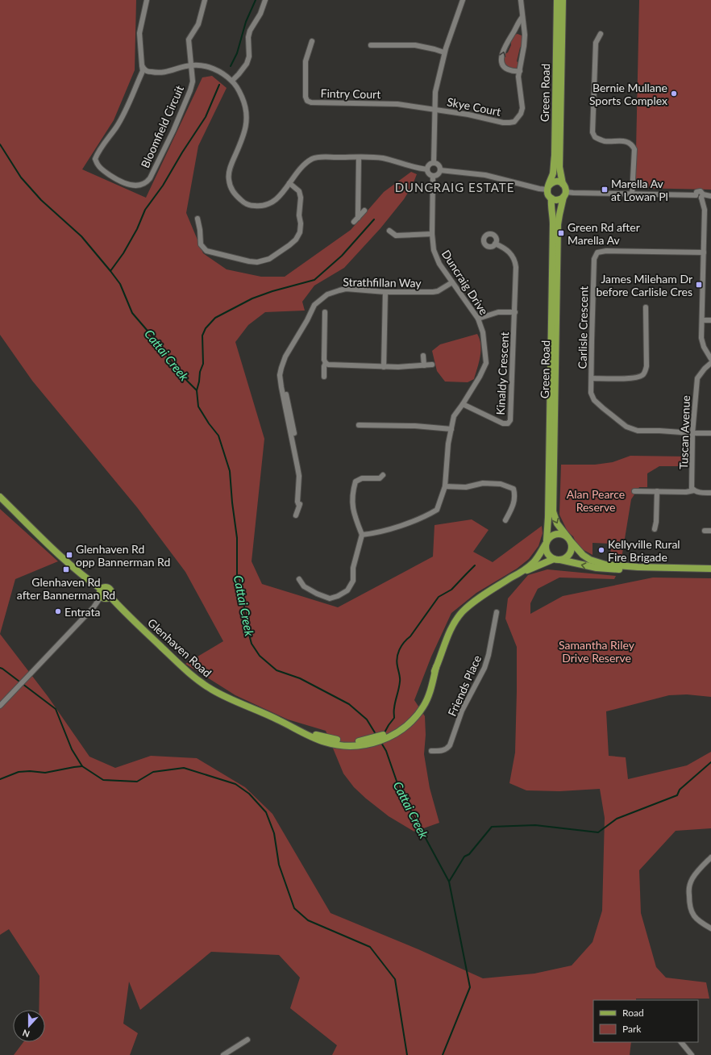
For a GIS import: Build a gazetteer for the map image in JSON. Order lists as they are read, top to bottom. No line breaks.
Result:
{"streets":{"main road":["Green Road","Glenhaven Road"],"street":["Fintry Court","Skye Court","Bloomfield Circuit","Strathfillan Way","Duncraig Drive","Carlisle Crescent","Kinaldy Crescent","Tuscan Avenue","Friends Place"]},"crossings":[["Green Road","Glenhaven Road"],["Fintry Court","Skye Court"],["Strathfillan Way","Duncraig Drive"],["Duncraig Drive","Kinaldy Crescent"],["Carlisle Crescent","Tuscan Avenue"]],"districts":["DUNCRAIG ESTATE"],"water":["Cattai Creek"],"parks":["Alan Pearce Reserve","Samantha Riley Drive Reserve"],"places":{"other":["Bernie Mullane Sports Complex","Kellyville Rural Fire Brigade","Entrata"],"transit":["Marella Av at Lowan Pl","Green Rd after Marella Av","James Mileham Dr before Carlisle Cres","Glenhaven Rd opp Bannerman Rd","Glenhaven Rd after Bannerman Rd"]},"legend":["Road","Park"],"north":"bottom"}
